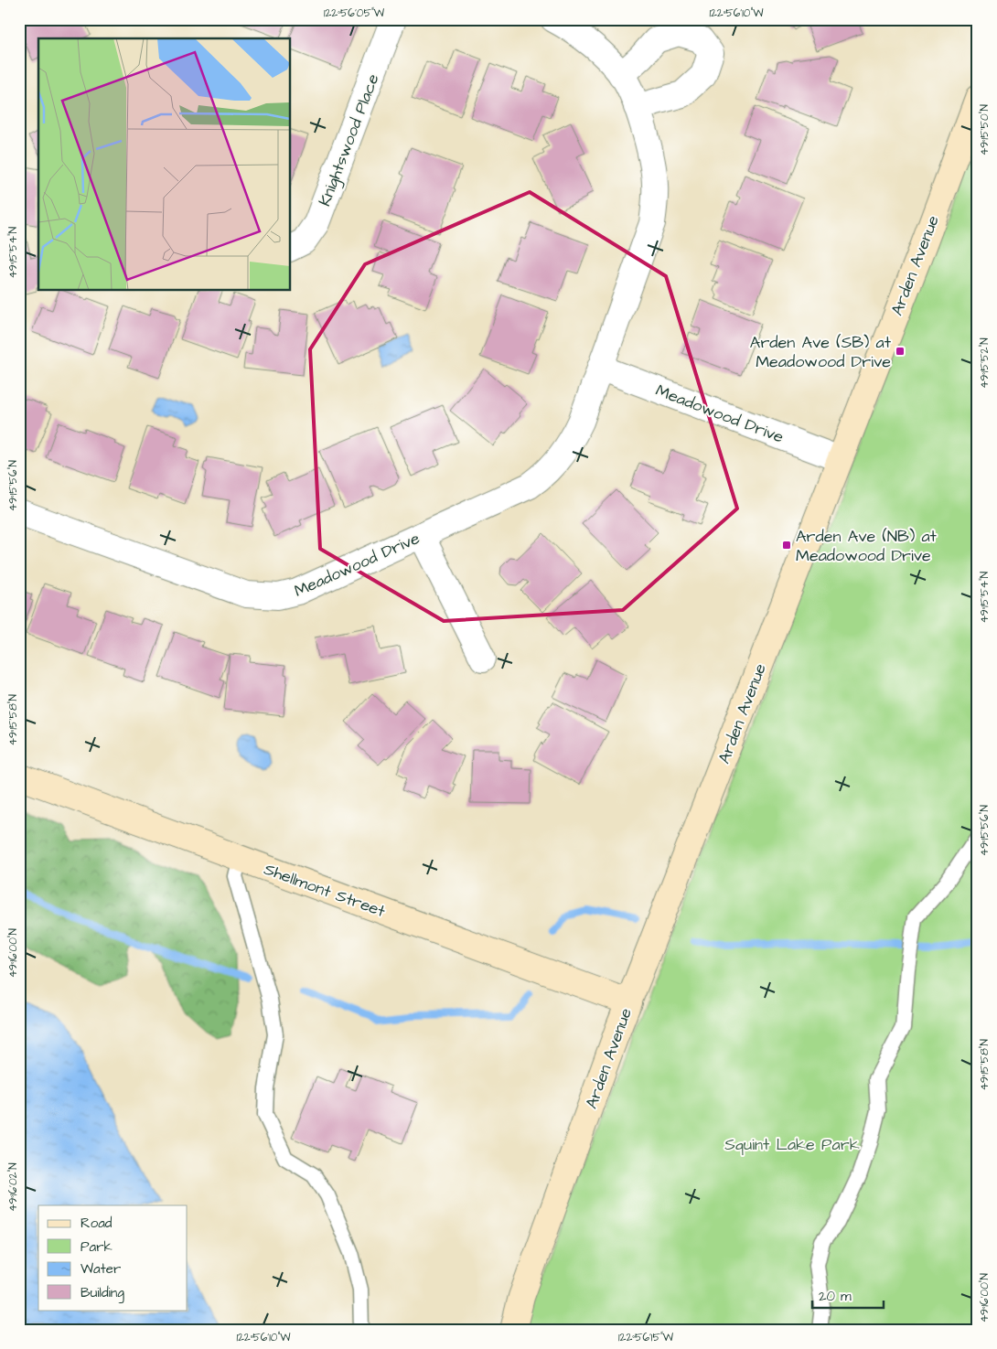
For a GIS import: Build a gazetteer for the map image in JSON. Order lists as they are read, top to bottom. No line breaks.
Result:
{"streets":{"street":["Knightswood Place","Arden Avenue","Meadowood Drive","Shellmont Street"]},"crossings":[["Arden Avenue","Meadowood Drive"],["Arden Avenue","Shellmont Street"]],"parks":["Squint Lake Park"],"places":{"transit":["Arden Ave (SB) at Meadowood Drive","Arden Ave (NB) at Meadowood Drive"]},"legend":["Road","Park","Water","Building"],"scale_bar":"20 m","coordinates":["122°56'05\"W","122°56'10\"W","49°15'50\"N","49°15'54\"N","49°15'52\"N","49°15'56\"N","49°15'58\"N","49°16'00\"N","49°16'02\"N","122°56'15\"W"]}
